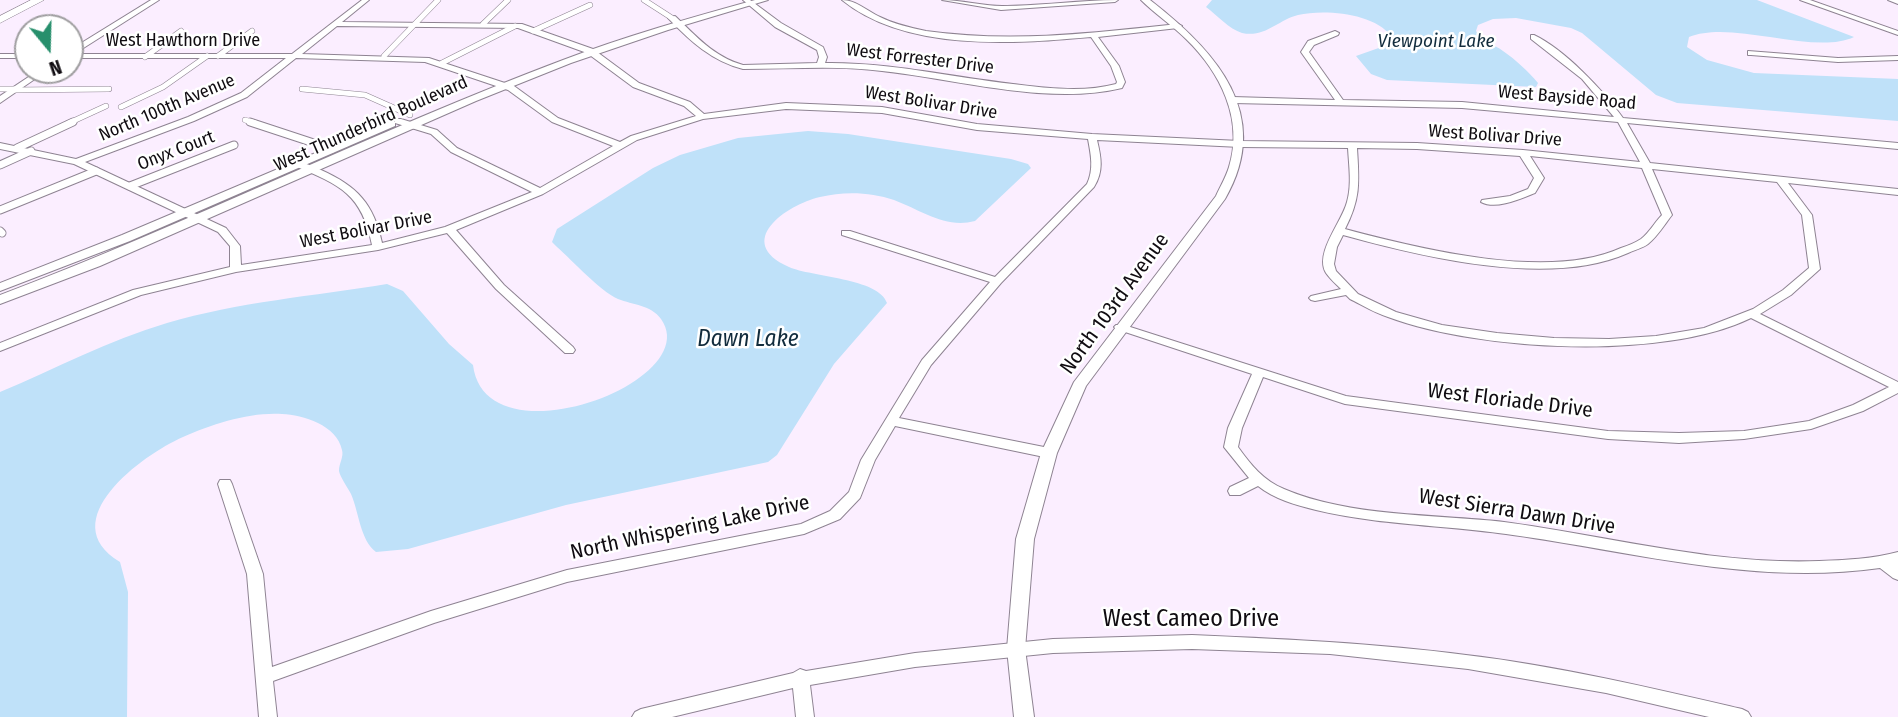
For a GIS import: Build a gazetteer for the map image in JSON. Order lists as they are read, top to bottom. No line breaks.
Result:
{"streets":{"street":["West Hawthorn Drive","West Forrester Drive","West Bayside Road","West Bolivar Drive","North 100th Avenue","West Thunderbird Boulevard","Onyx Court","North 103rd Avenue","West Floriade Drive","West Sierra Dawn Drive","North Whispering Lake Drive","West Cameo Drive"]},"crossings":[["West Hawthorn Drive","West Bolivar Drive"],["West Hawthorn Drive","North 100th Avenue"],["West Hawthorn Drive","West Thunderbird Boulevard"],["West Forrester Drive","West Thunderbird Boulevard"],["West Bayside Road","North 103rd Avenue"],["West Bolivar Drive","North 103rd Avenue"],["West Bolivar Drive","North Whispering Lake Drive"],["North 103rd Avenue","West Floriade Drive"],["North 103rd Avenue","West Cameo Drive"],["West Floriade Drive","West Sierra Dawn Drive"]],"water":["Viewpoint Lake","Dawn Lake"],"north":"bottom"}
